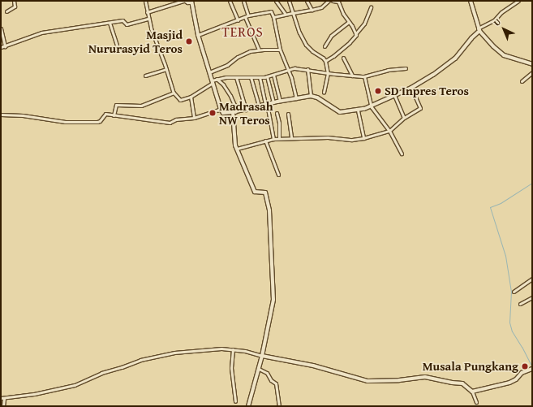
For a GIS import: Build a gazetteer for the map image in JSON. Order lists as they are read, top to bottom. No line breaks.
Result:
{"districts":["TEROS"],"places":["Masjid Nururasyid Teros","SD Inpres Teros","Madrasah NW Teros","Musala Pungkang"],"north":"top left"}
